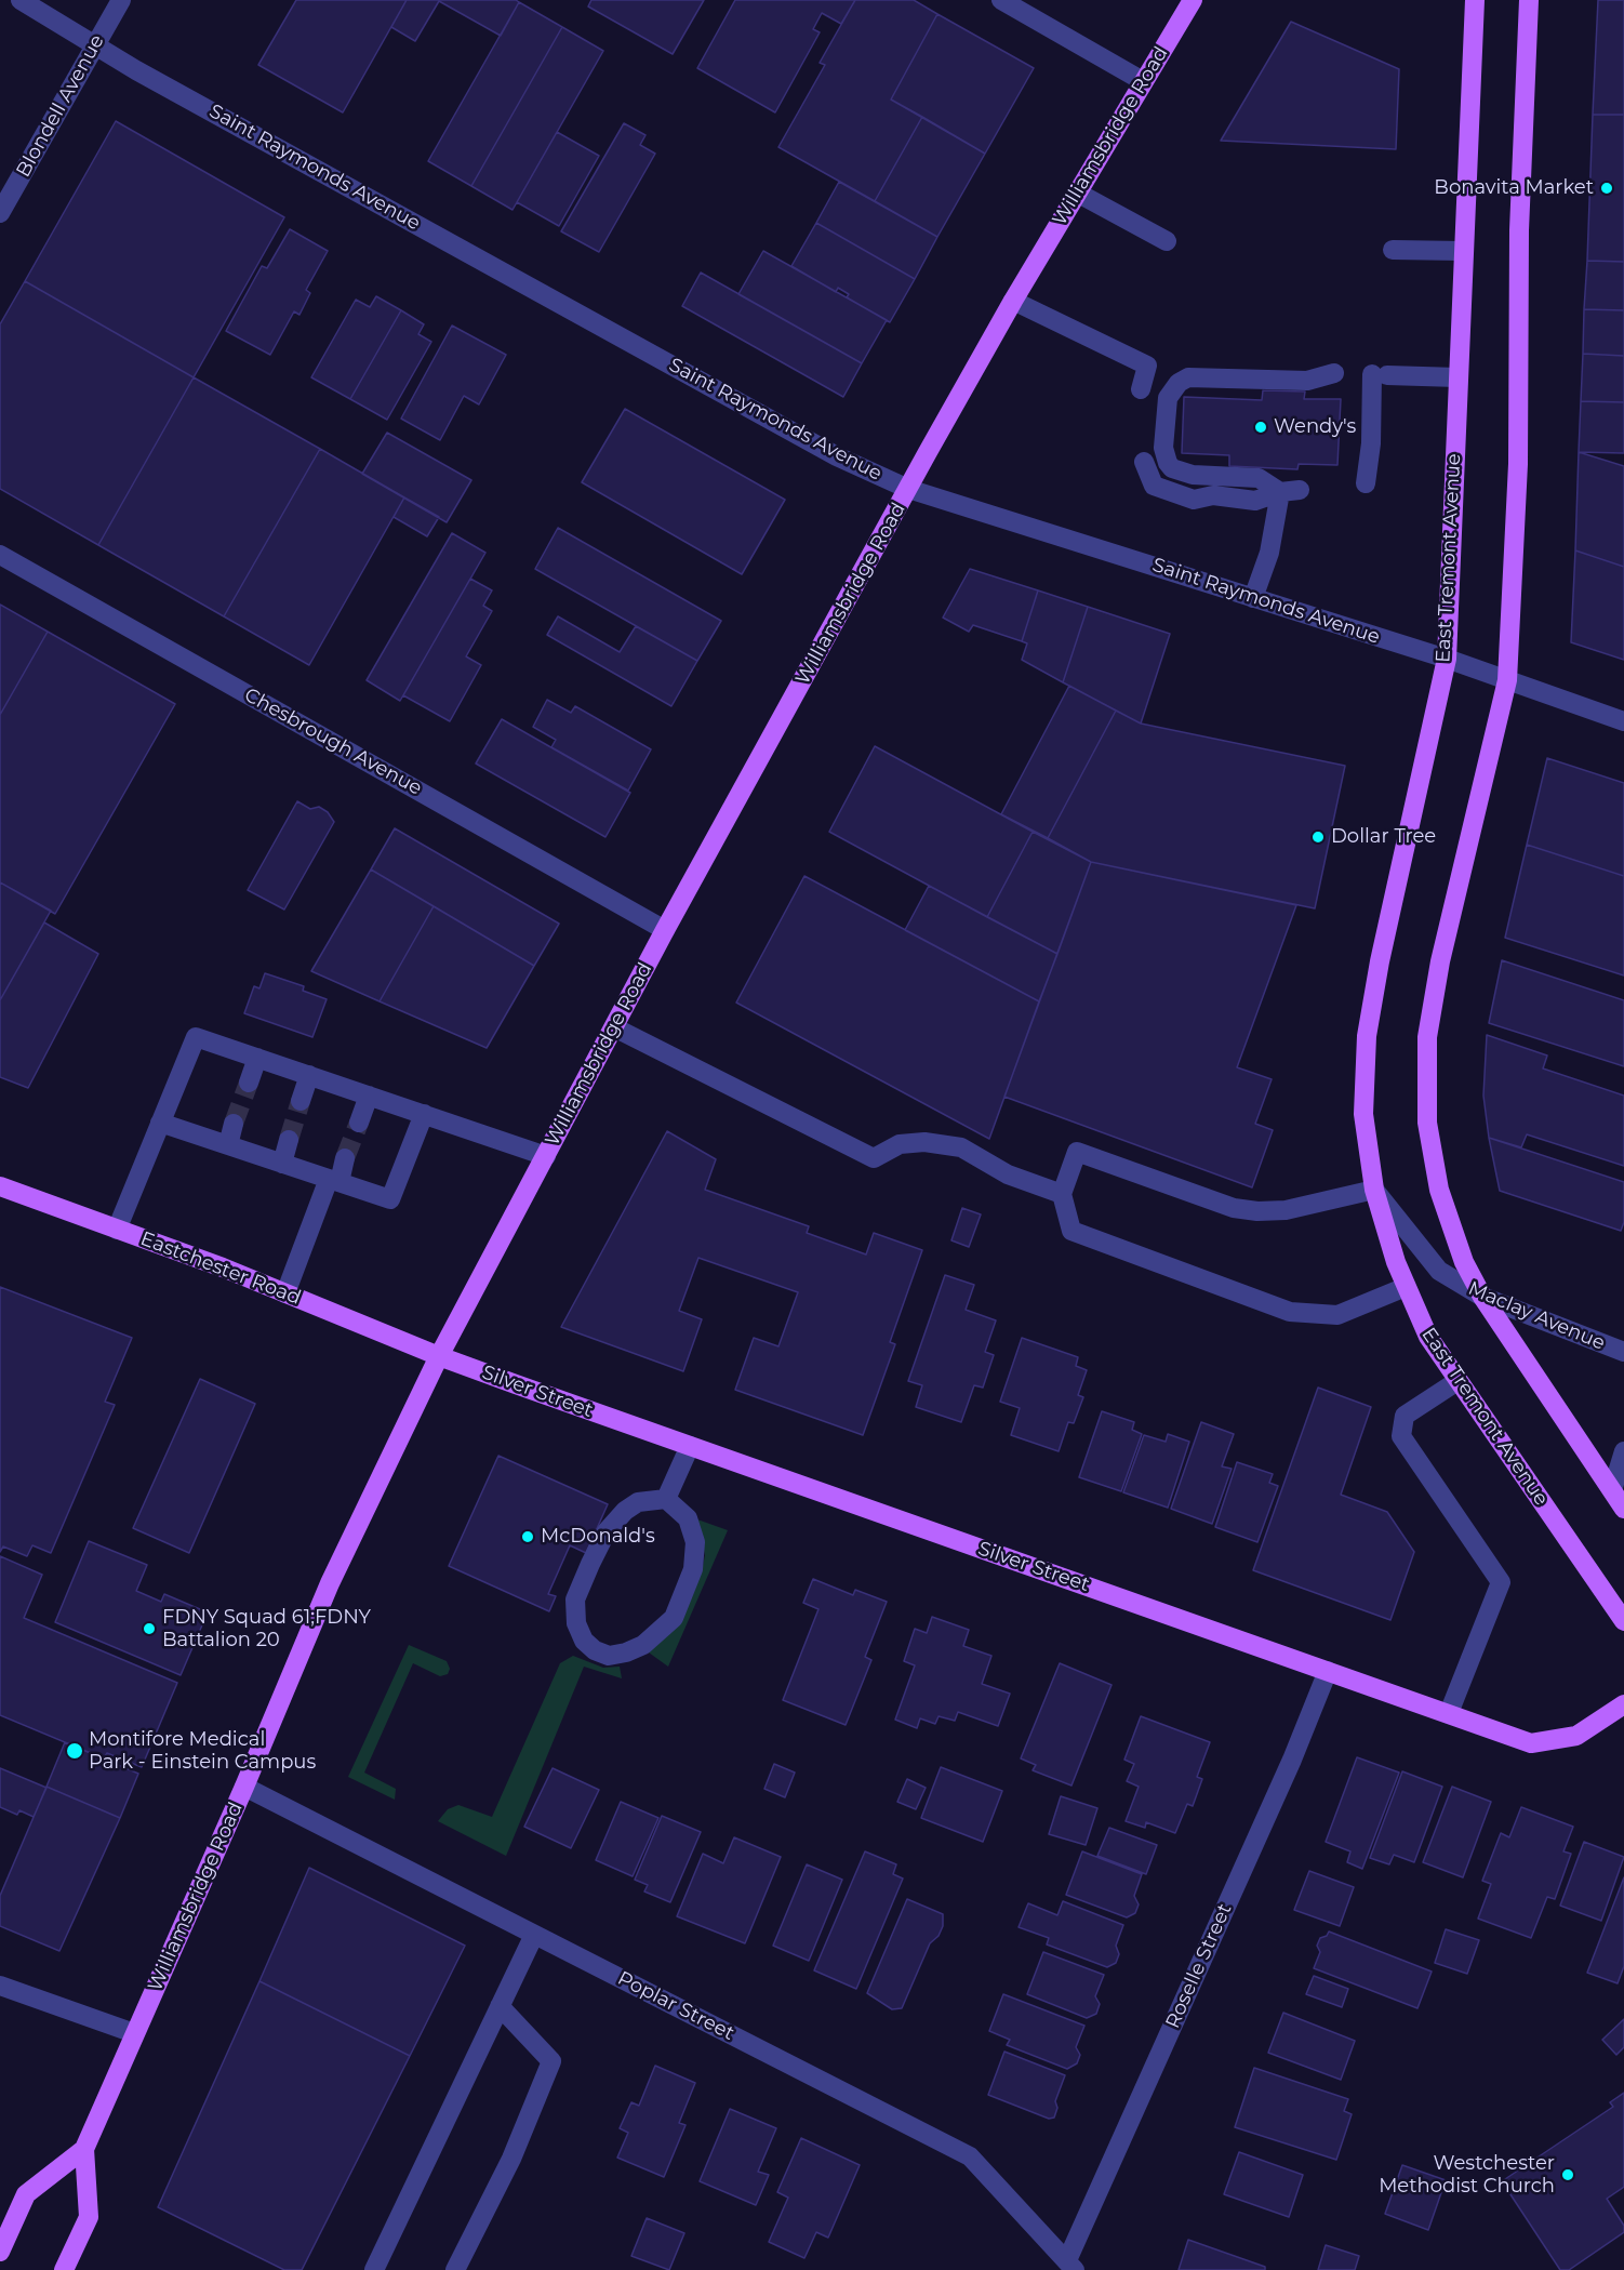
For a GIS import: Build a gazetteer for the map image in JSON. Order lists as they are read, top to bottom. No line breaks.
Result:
{"streets":{"main road":["Williamsbridge Road","East Tremont Avenue","Eastchester Road","Silver Street"],"street":["Blondell Avenue","Saint Raymonds Avenue","Chesbrough Avenue","Maclay Avenue","Roselle Street","Poplar Street"]},"crossings":[["Blondell Avenue","Saint Raymonds Avenue"],["Williamsbridge Road","Saint Raymonds Avenue"],["Williamsbridge Road","Chesbrough Avenue"],["Williamsbridge Road","Eastchester Road"],["Williamsbridge Road","Silver Street"],["Williamsbridge Road","Poplar Street"],["Saint Raymonds Avenue","East Tremont Avenue"],["East Tremont Avenue","Maclay Avenue"],["Eastchester Road","Silver Street"],["Silver Street","Roselle Street"],["Roselle Street","Poplar Street"]],"places":["Bonavita Market","Wendy's","Dollar Tree","McDonald's","FDNY Squad 61;FDNY Battalion 20","Montifore Medical Park - Einstein Campus","Westchester Methodist Church"]}
